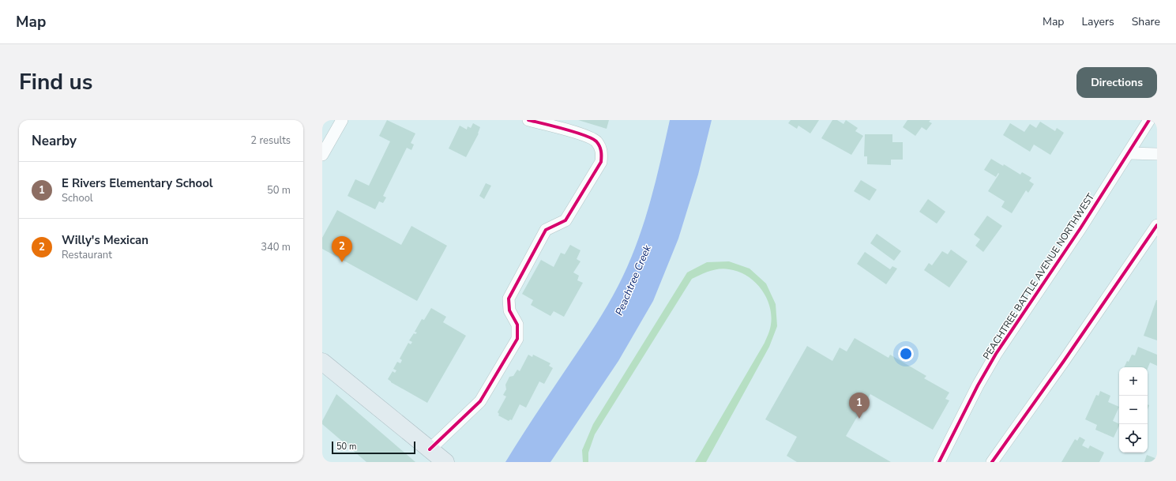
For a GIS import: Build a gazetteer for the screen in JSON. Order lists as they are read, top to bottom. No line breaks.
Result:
{"streets":{"street":["PEACHTREE BATTLE AVENUE NORTHWEST"]},"water":["Peachtree Creek"],"scale_bar":"50 m","page":{"header":"Map","nav":["Map","Layers","Share"],"title":"Find us","buttons":"Directions","heading":["Nearby","2 results"],"list":[{"mark":"1","name":"E Rivers Elementary School","note":"School","value":"50 m"},{"mark":"2","name":"Willy's Mexican","note":"Restaurant","value":"340 m"}],"pins":["2","1"],"map_buttons":["+","−"],"scale":"50 m"}}
